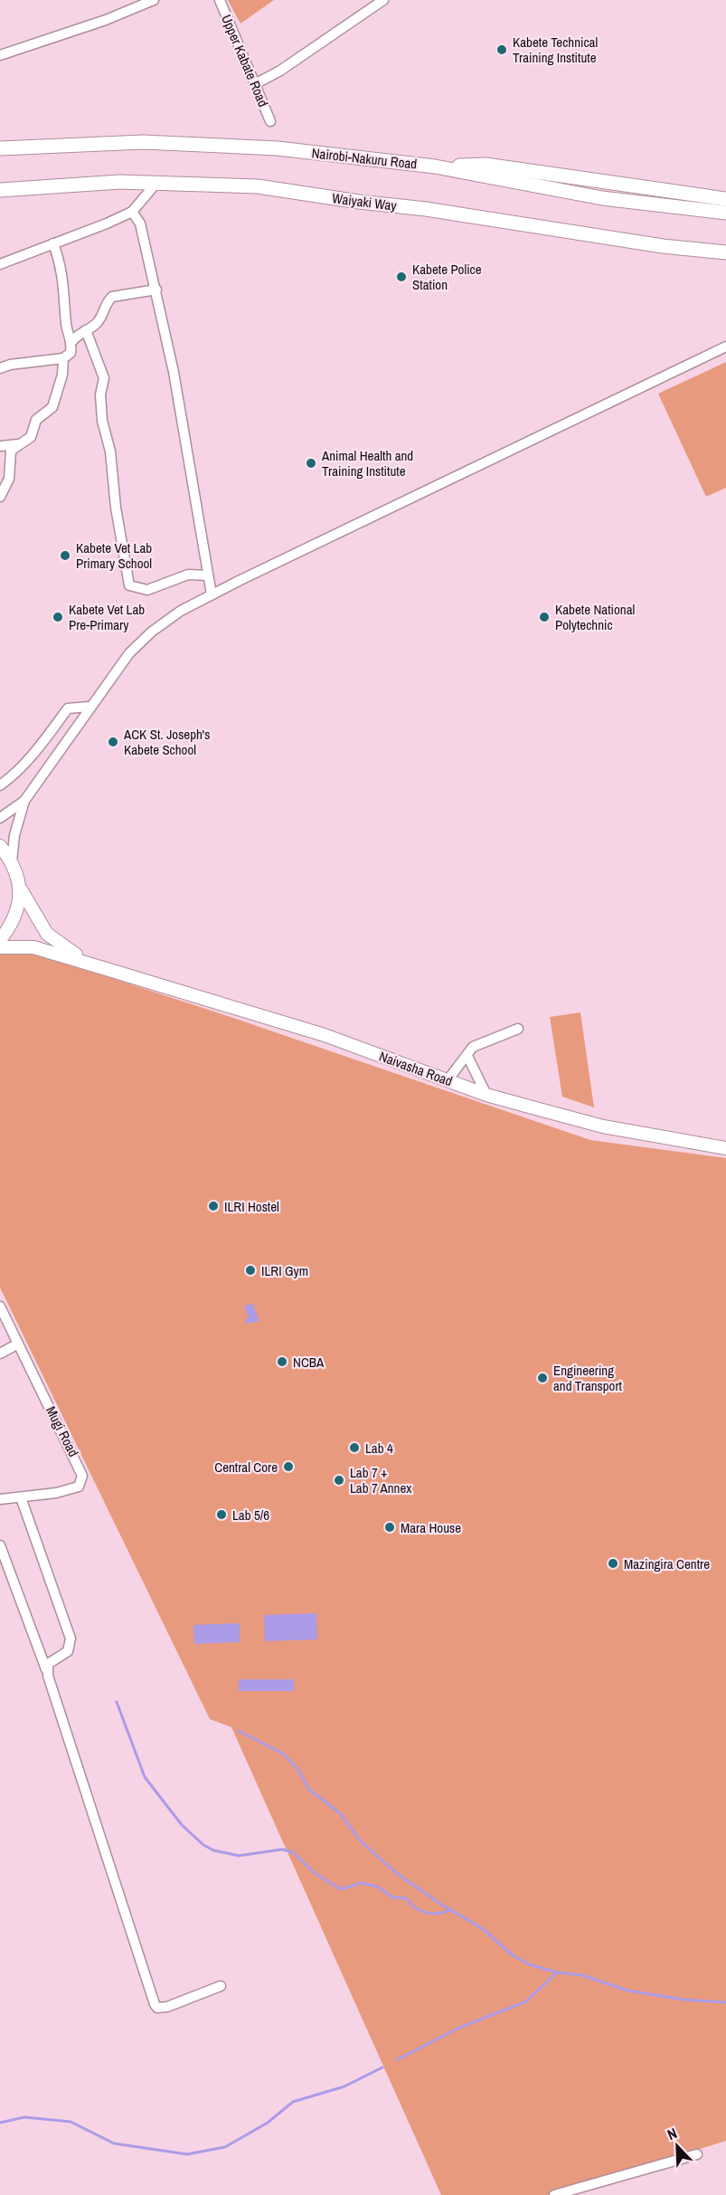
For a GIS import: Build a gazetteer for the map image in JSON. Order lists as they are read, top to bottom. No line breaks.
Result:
{"streets":{"highway":["Nairobi-Nakuru Road","Waiyaki Way"],"main road":["Naivasha Road"],"street":["Upper Kabate Road","Mugi Road"]},"places":["Kabete Technical Training Institute","Kabete Police Station","Animal Health and Training Institute","Kabete Vet Lab Primary School","Kabete Vet Lab Pre-Primary","Kabete National Polytechnic","ACK St. Joseph's Kabete School","ILRI Hostel","ILRI Gym","NCBA","Engineering and Transport","Lab 4","Central Core","Lab 7 + Lab 7 Annex","Lab 5/6","Mara House","Mazingira Centre"],"north":"top left"}
